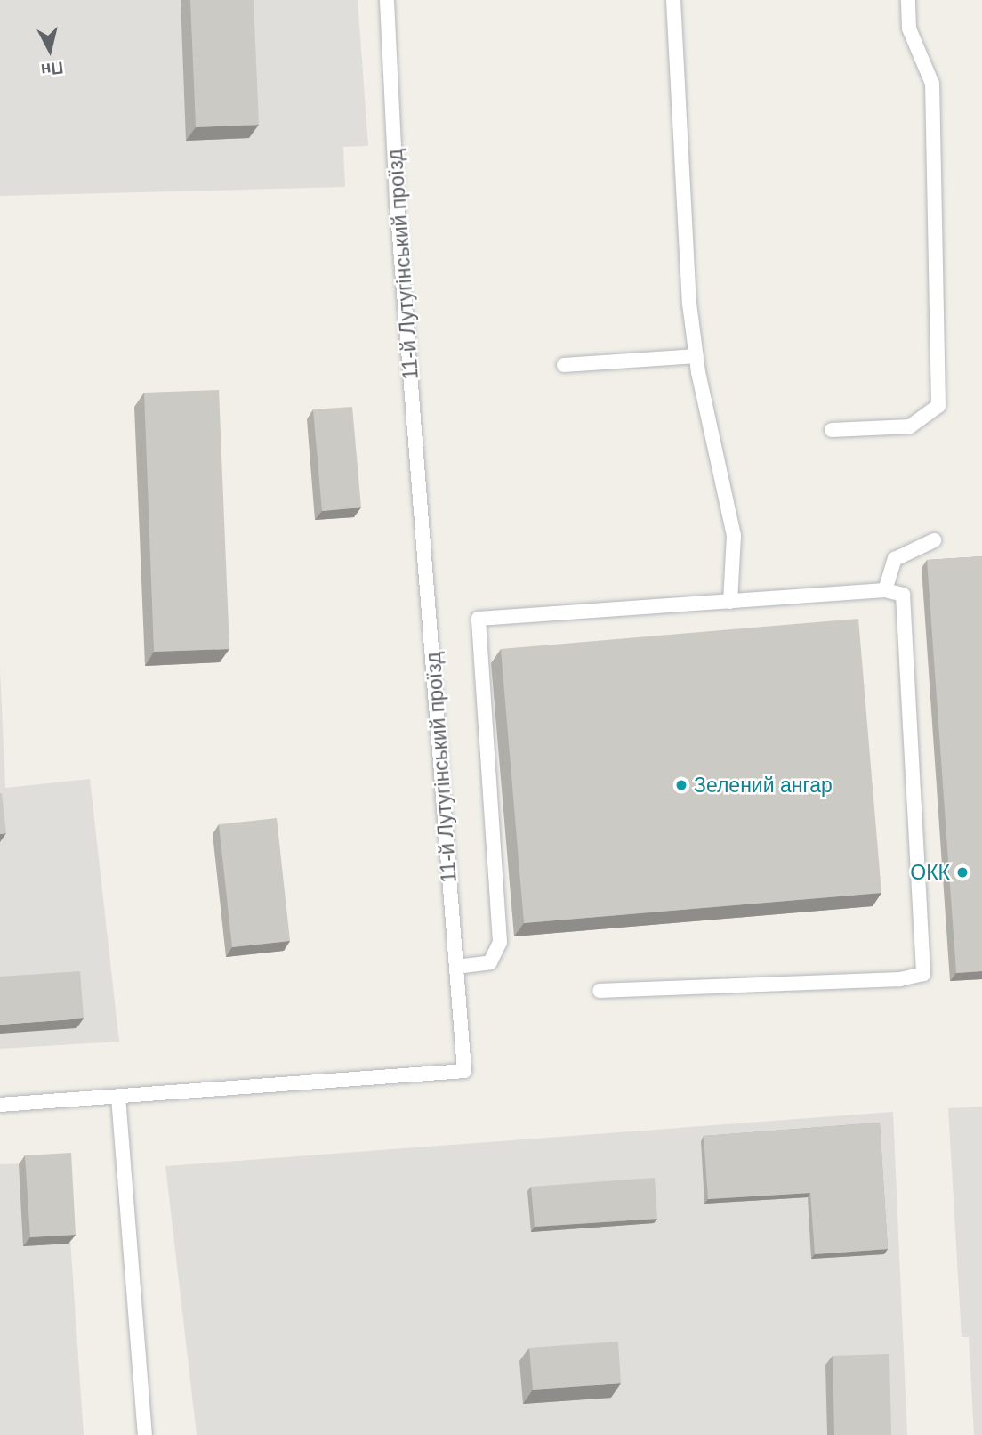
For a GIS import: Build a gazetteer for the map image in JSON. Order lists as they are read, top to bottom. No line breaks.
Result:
{"streets":{"lane":["11-й Лутугінський проїзд"]},"places":["Зелений ангар","ОКК"],"north":"bottom"}
